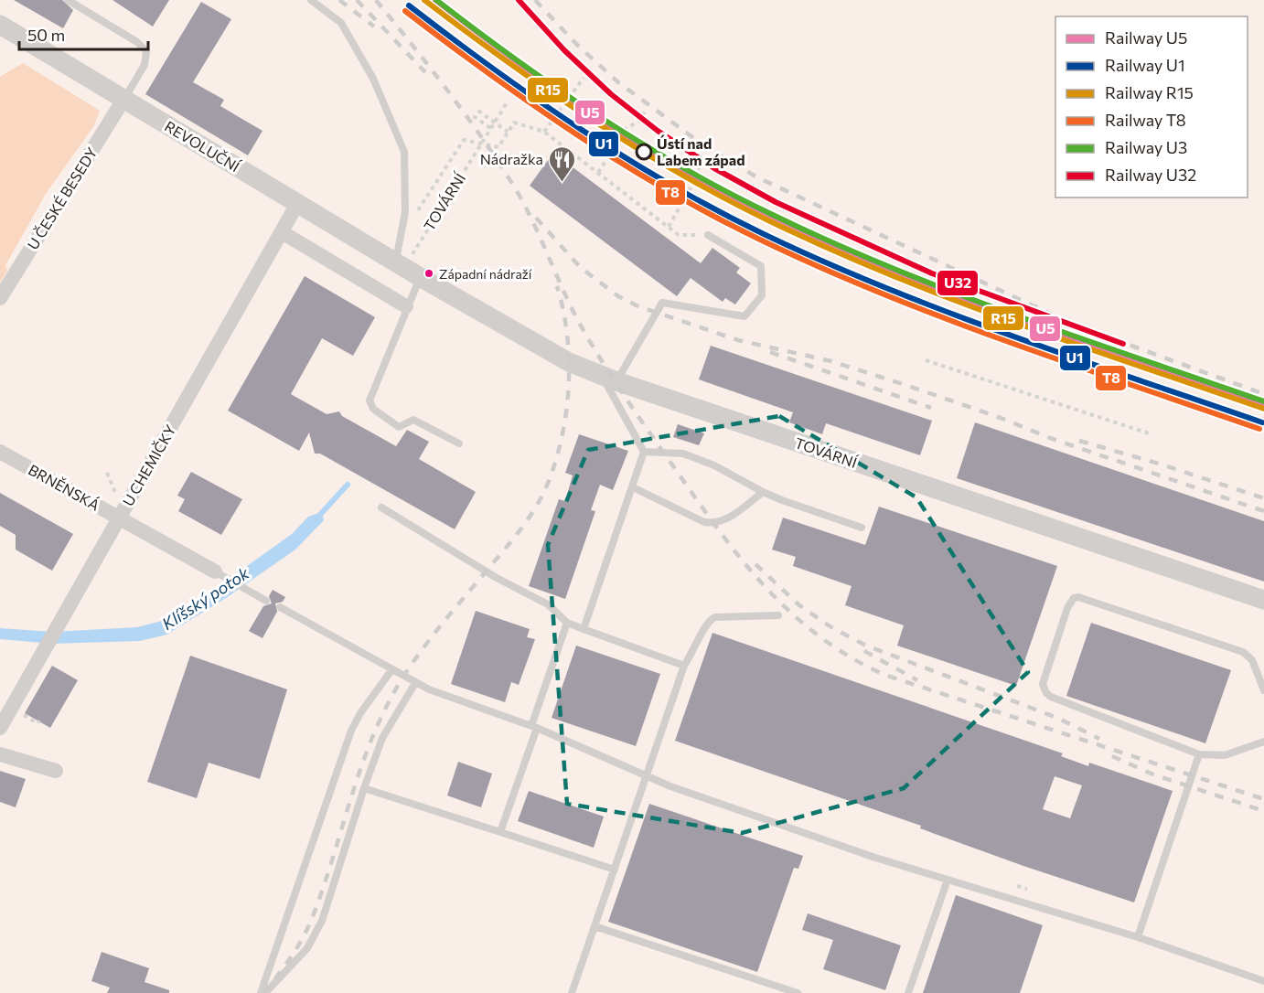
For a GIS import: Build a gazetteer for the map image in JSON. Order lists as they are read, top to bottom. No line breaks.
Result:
{"streets":{"street":["REVOLUČNÍ","U ČESKÉ BESEDY","TOVÁRNÍ","U CHEMIČKY","BRNĚNSKÁ"]},"crossings":[["REVOLUČNÍ","U ČESKÉ BESEDY"],["REVOLUČNÍ","TOVÁRNÍ"],["REVOLUČNÍ","U CHEMIČKY"],["U CHEMIČKY","BRNĚNSKÁ"]],"water":["Klíšský potok"],"places":{"other":["Ústí nad Labem západ","Západní nádraží"],"restaurant":["Nádražka"]},"lines":["rail line U5","rail line R15","rail line U3","rail line U32","rail line U1","rail line T8"],"legend":["Railway U5","Railway U1","Railway R15","Railway T8","Railway U3","Railway U32"],"scale_bar":"50 m"}
